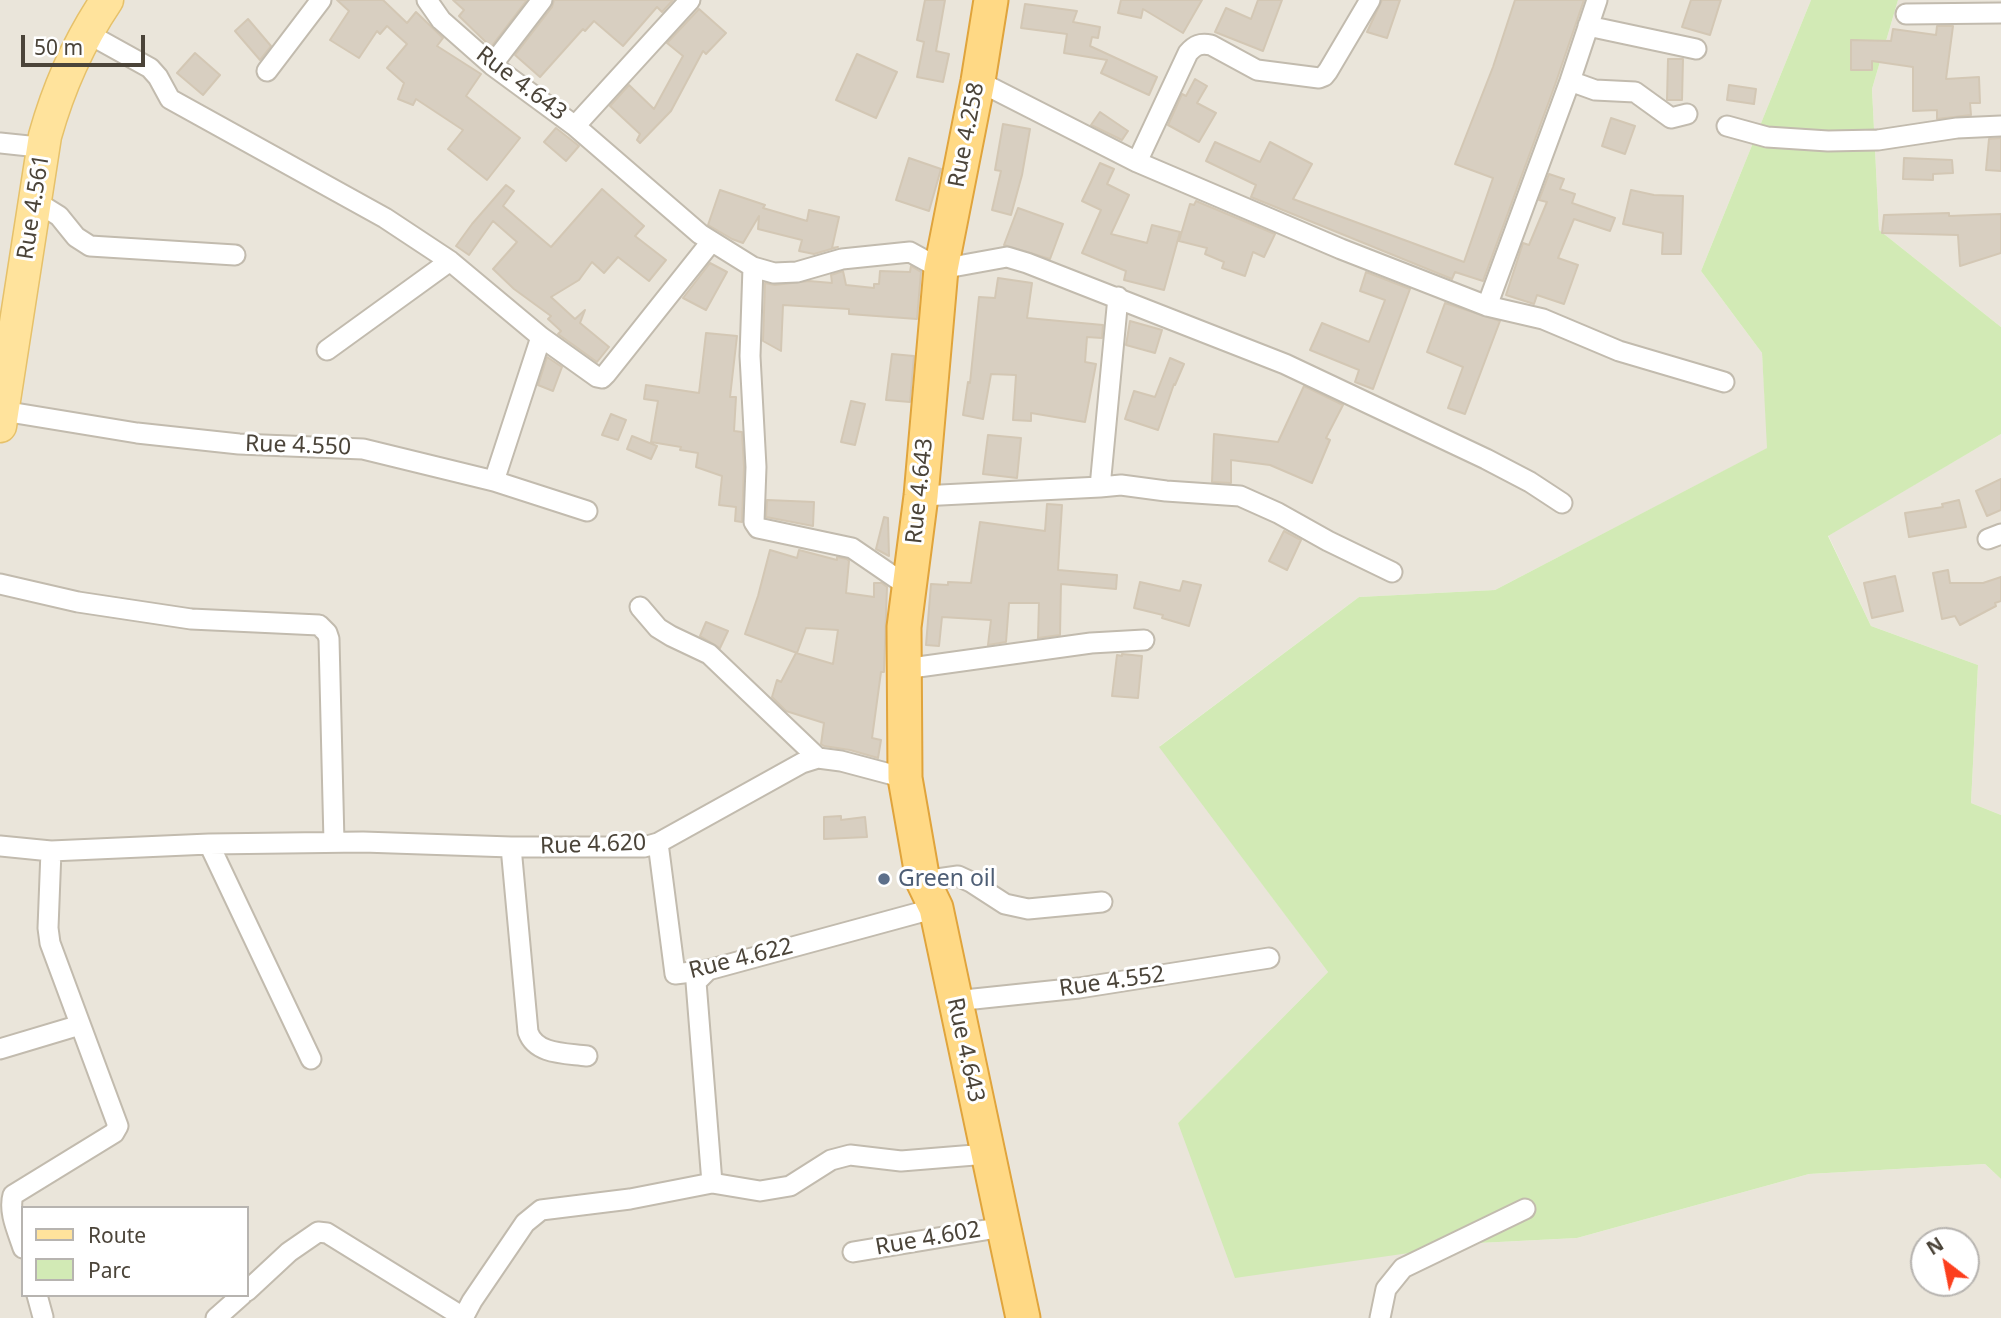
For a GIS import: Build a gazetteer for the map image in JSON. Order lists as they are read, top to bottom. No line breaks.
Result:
{"streets":{"highway":["Rue 4.643","Rue 4.258"],"main road":["Rue 4.561"],"street":["Rue 4.550","Rue 4.620","Rue 4.622","Rue 4.552","Rue 4.602"]},"crossings":[["Rue 4.643","Rue 4.258"],["Rue 4.643","Rue 4.622"],["Rue 4.643","Rue 4.552"],["Rue 4.643","Rue 4.602"],["Rue 4.561","Rue 4.550"],["Rue 4.620","Rue 4.622"]],"places":["Green oil"],"legend":["Route","Parc"],"scale_bar":"50 m","north":"top left"}
